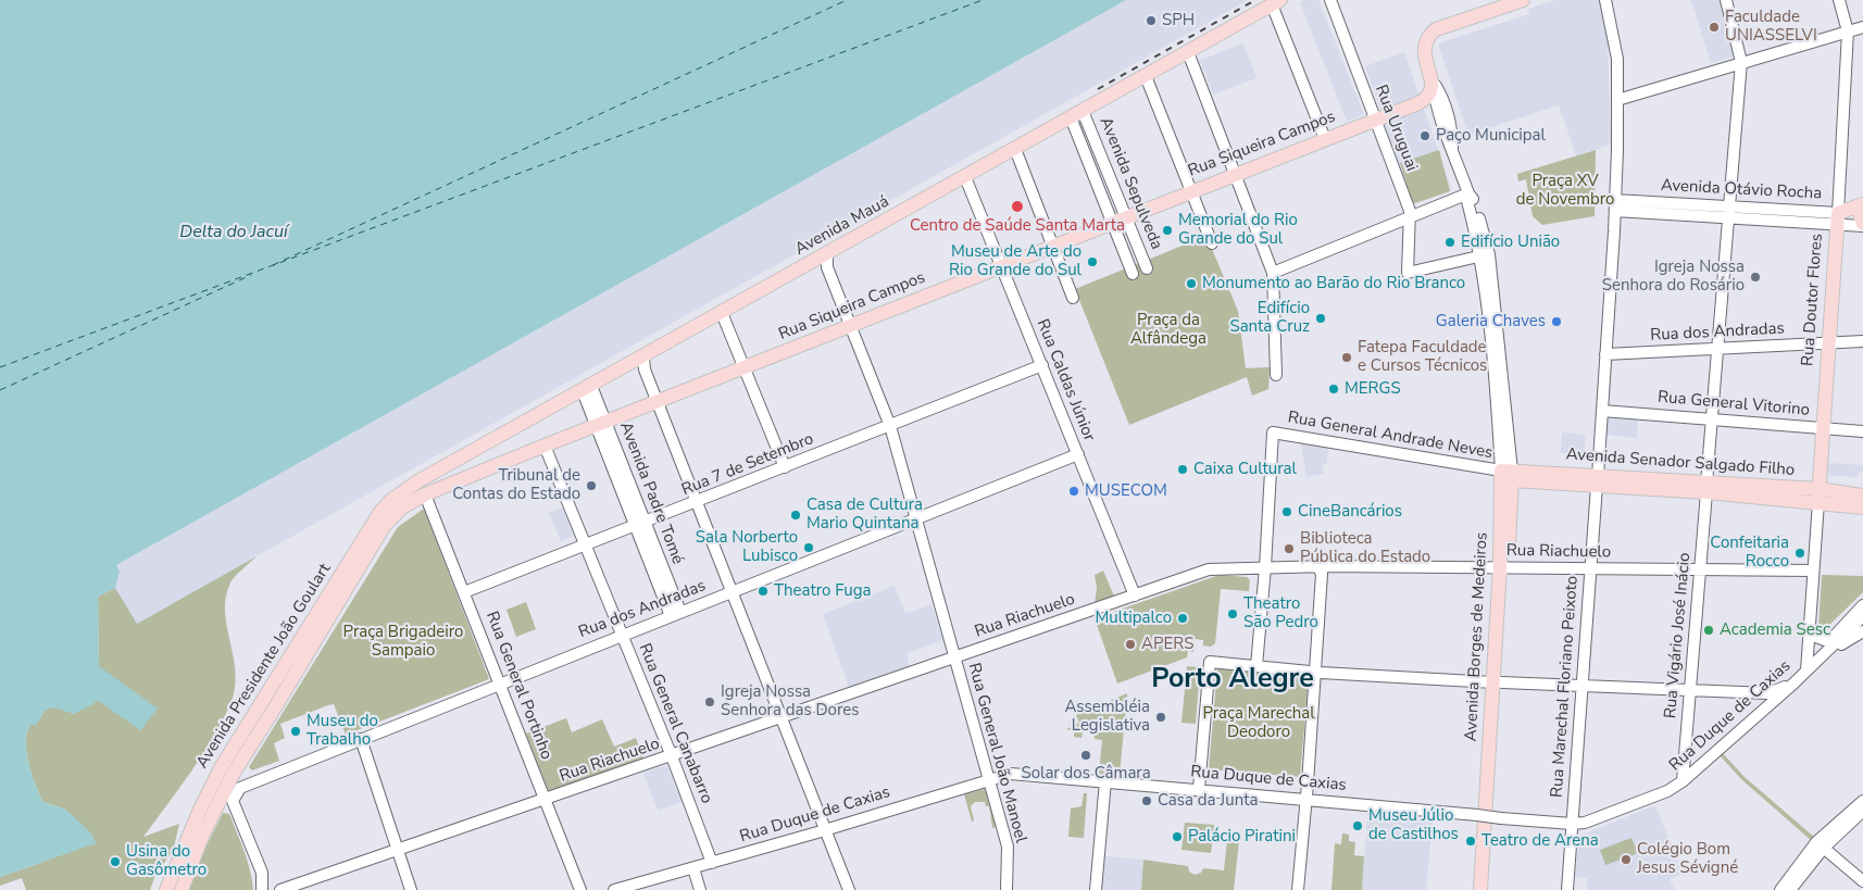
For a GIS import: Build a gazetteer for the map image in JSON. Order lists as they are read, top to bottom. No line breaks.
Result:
{"streets":{"main road":["Rua Siqueira Campos","Avenida Otávio Rocha","Avenida Mauá","Rua Doutor Flores","Avenida Senador Salgado Filho","Avenida Borges de Medeiros","Avenida Presidente João Goulart"],"street":["Rua Uruguai","Avenida Sepulveda","Rua dos Andradas","Rua Caldas Júnior","Rua General Vitorino","Rua General Andrade Neves","Rua 7 de Setembro","Avenida Padre Tomé","Rua Riachuelo","Rua Vigário José Inácio","Rua General Portinho","Rua Marechal Floriano Peixoto","Rua Duque de Caxias","Rua General Canabarro","Rua General João Manoel"]},"crossings":[["Rua Uruguai","Rua Siqueira Campos"],["Rua Uruguai","Avenida Borges de Medeiros"],["Rua Siqueira Campos","Avenida Sepulveda"],["Rua Siqueira Campos","Rua Caldas Júnior"],["Rua Siqueira Campos","Avenida Padre Tomé"],["Rua Siqueira Campos","Avenida Borges de Medeiros"],["Rua Siqueira Campos","Avenida Presidente João Goulart"],["Rua Siqueira Campos","Rua General Portinho"],["Rua Siqueira Campos","Rua General Canabarro"],["Rua Siqueira Campos","Rua General João Manoel"],["Avenida Sepulveda","Avenida Mauá"],["Avenida Otávio Rocha","Rua Doutor Flores"],["Avenida Otávio Rocha","Rua Vigário José Inácio"],["Avenida Otávio Rocha","Rua Marechal Floriano Peixoto"],["Avenida Mauá","Rua Caldas Júnior"],["Avenida Mauá","Avenida Padre Tomé"],["Avenida Mauá","Avenida Presidente João Goulart"],["Avenida Mauá","Rua General João Manoel"],["Rua Doutor Flores","Rua dos Andradas"],["Rua Doutor Flores","Rua General Vitorino"],["Rua Doutor Flores","Avenida Senador Salgado Filho"],["Rua Doutor Flores","Rua Riachuelo"],["Rua Doutor Flores","Rua Duque de Caxias"],["Rua dos Andradas","Rua Caldas Júnior"],["Rua dos Andradas","Avenida Padre Tomé"],["Rua dos Andradas","Rua Riachuelo"],["Rua dos Andradas","Rua Vigário José Inácio"],["Rua dos Andradas","Rua General Portinho"],["Rua dos Andradas","Rua Marechal Floriano Peixoto"],["Rua dos Andradas","Rua General Canabarro"],["Rua dos Andradas","Rua General João Manoel"],["Rua Caldas Júnior","Rua 7 de Setembro"],["Rua Caldas Júnior","Rua Riachuelo"],["Rua General Vitorino","Rua Vigário José Inácio"],["Rua General Vitorino","Rua Marechal Floriano Peixoto"],["Rua General Andrade Neves","Avenida Senador Salgado Filho"],["Rua General Andrade Neves","Rua Riachuelo"],["Rua General Andrade Neves","Avenida Borges de Medeiros"],["Avenida Senador Salgado Filho","Rua Vigário José Inácio"],["Avenida Senador Salgado Filho","Avenida Borges de Medeiros"],["Avenida Senador Salgado Filho","Rua Marechal Floriano Peixoto"],["Rua 7 de Setembro","Avenida Padre Tomé"],["Rua 7 de Setembro","Rua General Portinho"],["Rua 7 de Setembro","Rua General Canabarro"],["Rua 7 de Setembro","Rua General João Manoel"],["Rua Riachuelo","Rua Vigário José Inácio"],["Rua Riachuelo","Avenida Borges de Medeiros"],["Rua Riachuelo","Rua General Portinho"],["Rua Riachuelo","Rua Marechal Floriano Peixoto"],["Rua Riachuelo","Rua General Canabarro"],["Rua Riachuelo","Rua General João Manoel"],["Rua Vigário José Inácio","Rua Duque de Caxias"],["Avenida Presidente João Goulart","Rua General Portinho"],["Rua Marechal Floriano Peixoto","Rua Duque de Caxias"],["Rua Duque de Caxias","Rua General Canabarro"],["Rua Duque de Caxias","Rua General João Manoel"]],"districts":["Porto Alegre"],"water":["Delta do Jacuí"],"parks":["Praça XV de Novembro","Praça da Alfândega","Praça Brigadeiro Sampaio","Praça Marechal Deodoro"],"places":["SPH","Faculdade UNIASSELVI","Paço Municipal","Centro de Saúde Santa Marta","Memorial do Rio Grande do Sul","Edifício União","Museu de Arte do Rio Grande do Sul","Igreja Nossa Senhora do Rosário","Monumento ao Barão do Rio Branco","Edifício Santa Cruz","Galeria Chaves","Fatepa Faculdade e Cursos Técnicos","MERGS","Caixa Cultural","Tribunal de Contas do Estado","MUSECOM","CineBancários","Casa de Cultura Mario Quintana","Sala Norberto Lubisco","Biblioteca Pública do Estado","Confeitaria Rocco","Theatro Fuga","Theatro São Pedro","Multipalco","Academia Sesc","APERS","Igreja Nossa Senhora das Dores","Assembléia Legislativa","Museu do Trabalho","Solar dos Câmara","Casa da Junta","Museu Júlio de Castilhos","Palácio Piratini","Teatro de Arena","Colégio Bom Jesus Sévigné","Usina do Gasômetro"]}
